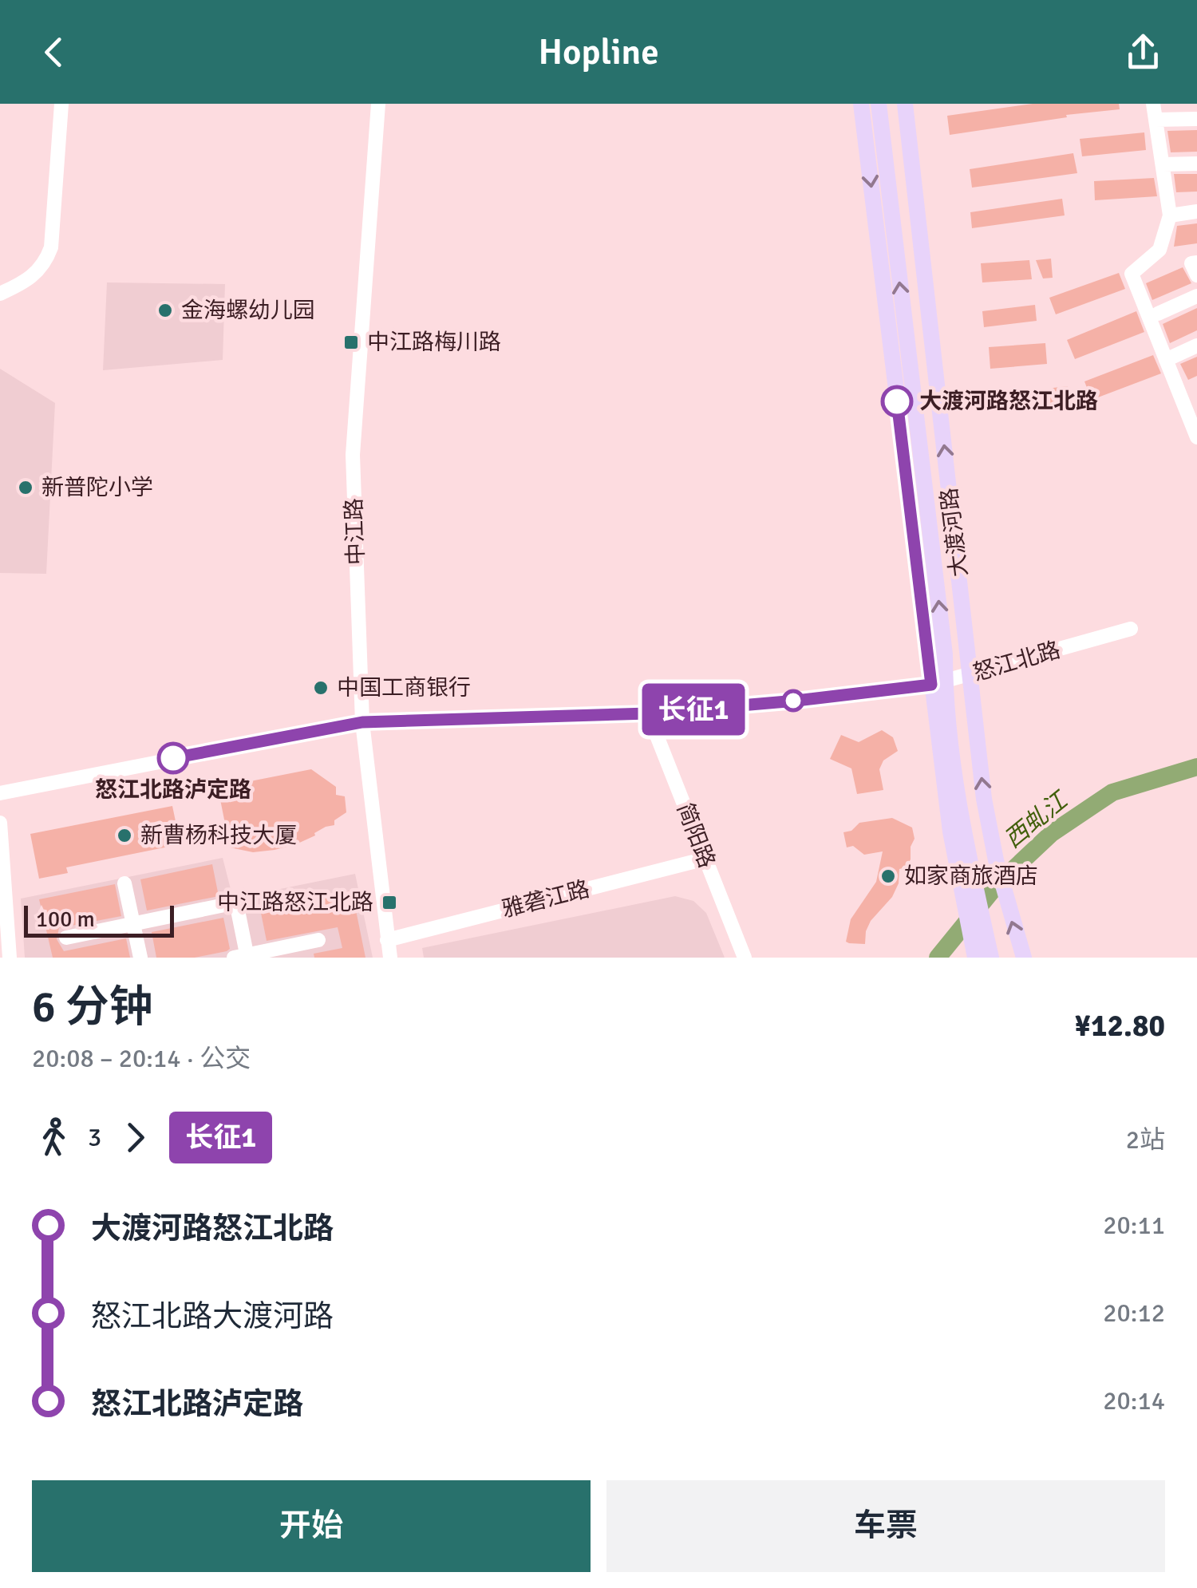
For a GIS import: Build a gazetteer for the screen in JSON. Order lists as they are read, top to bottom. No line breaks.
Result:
{"streets":{"main road":["大渡河路"],"street":["中江路","怒江北路","简阳路","雅砻江路"]},"crossings":[["中江路","怒江北路"],["中江路","雅砻江路"],["大渡河路","怒江北路"],["怒江北路","简阳路"],["简阳路","雅砻江路"]],"water":["西虬江"],"places":{"other":["金海螺幼儿园","大渡河路怒江北路","新普陀小学","中国工商银行","怒江北路泸定路","新曹杨科技大厦","如家商旅酒店"],"transit":["中江路梅川路","中江路怒江北路"]},"lines":["bus line 长征1"],"scale_bar":"100 m","page":{"header":"Hopline","on_map":"长征1","scale":"100 m","heading":["6 分钟","20:08 – 20:14 · 公交","¥12.80"],"legs":["3","长征1","2站"],"list":[{"name":"大渡河路怒江北路","value":"20:11"},{"name":"怒江北路大渡河路","value":"20:12"},{"name":"怒江北路泸定路","value":"20:14"}],"buttons":["开始","车票"]}}
